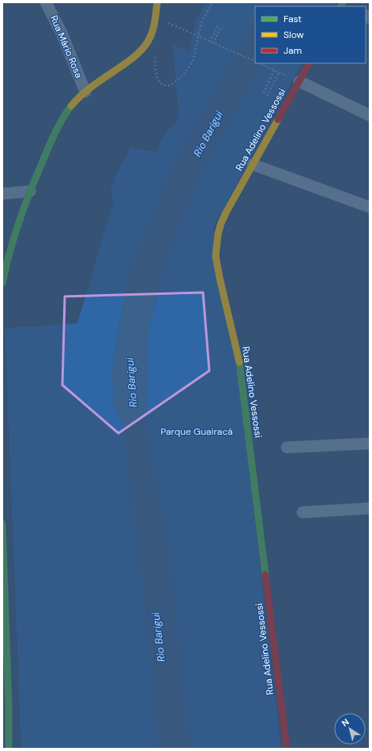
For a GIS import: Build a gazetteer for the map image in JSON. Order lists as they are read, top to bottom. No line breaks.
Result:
{"streets":{"street":["Rua Mário Rosa","Rua Adelino Vessossi"]},"water":["Rio Barigui"],"parks":["Parque Guairacá"],"legend":["Fast","Slow","Jam"],"north":"top left"}
